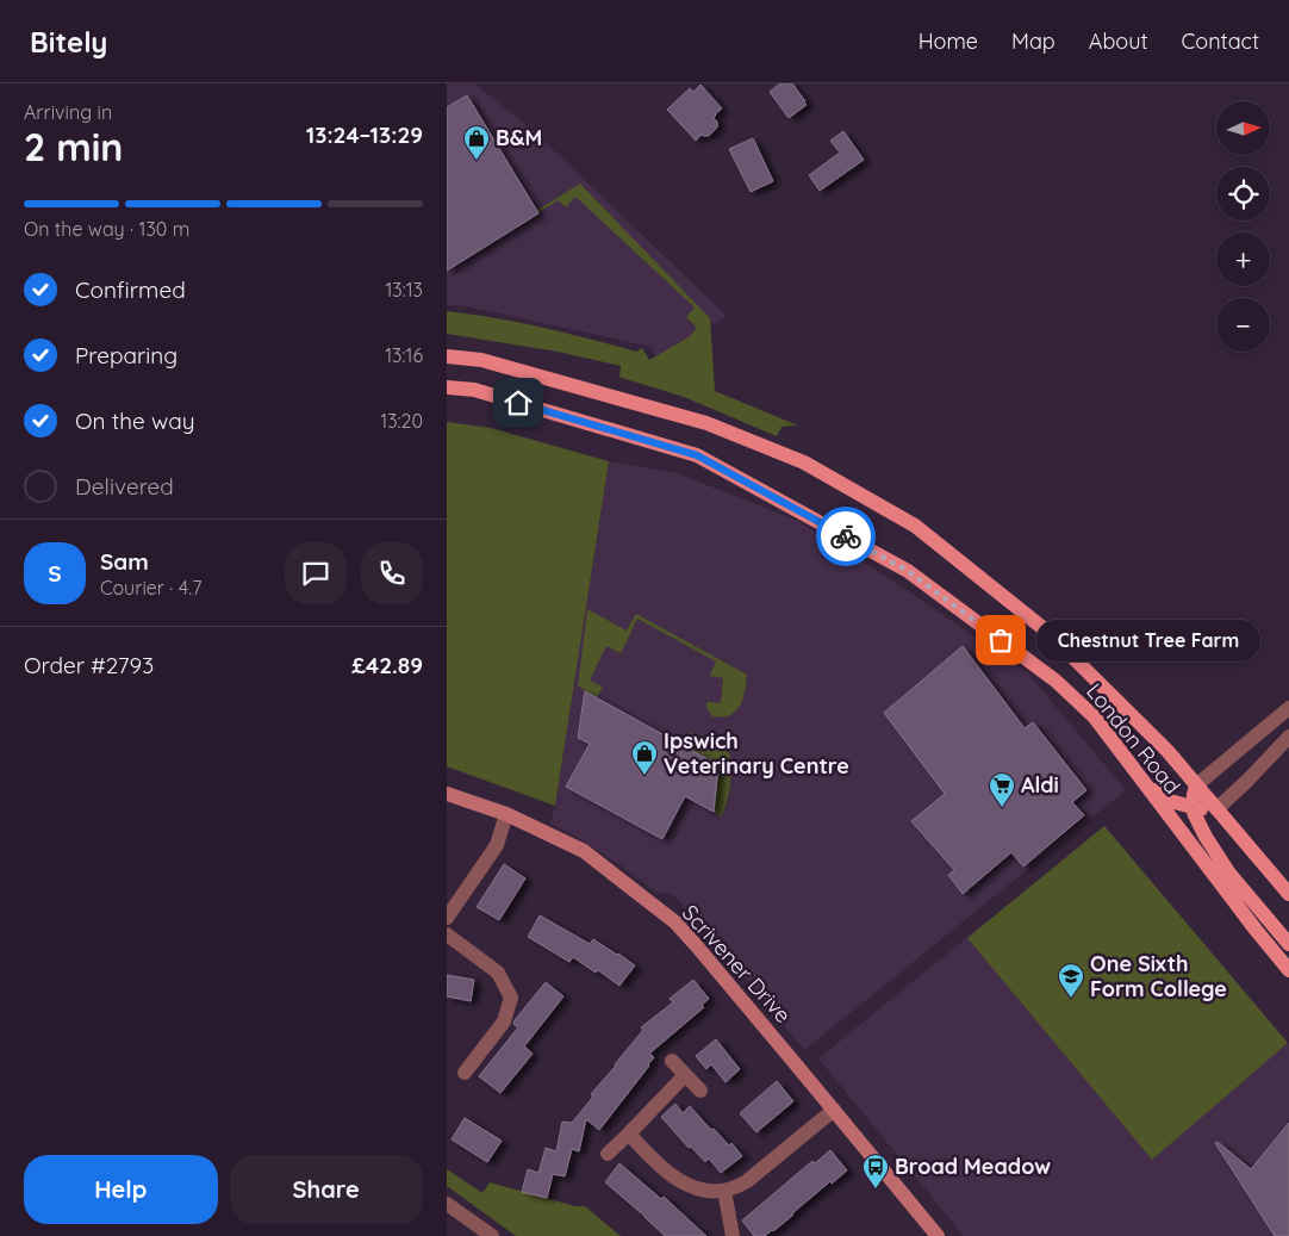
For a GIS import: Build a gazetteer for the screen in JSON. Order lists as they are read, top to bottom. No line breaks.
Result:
{"streets":{"main road":["London Road"],"street":["Scrivener Drive"]},"places":{"shop":["B&M","Ipswich Veterinary Centre"],"other":["Chestnut Tree Farm"],"supermarket":["Aldi"],"school or university":["One Sixth Form College"],"bus stop":["Broad Meadow"]},"north":"right","page":{"header":"Bitely","nav":["Home","Map","About","Contact"],"heading":["2 min","Arriving in","13:24–13:29"],"panel":["Sam","Courier · 4.7","Order #2793","£42.89"],"map_buttons":["+","−"],"bar":"On the way · 130 m","list":[["Confirmed","13:13"],["Preparing","13:16"],["On the way","13:20"],"Delivered"],"round":"S","bubble":"Chestnut Tree Farm","buttons":["Help","Share"]}}
